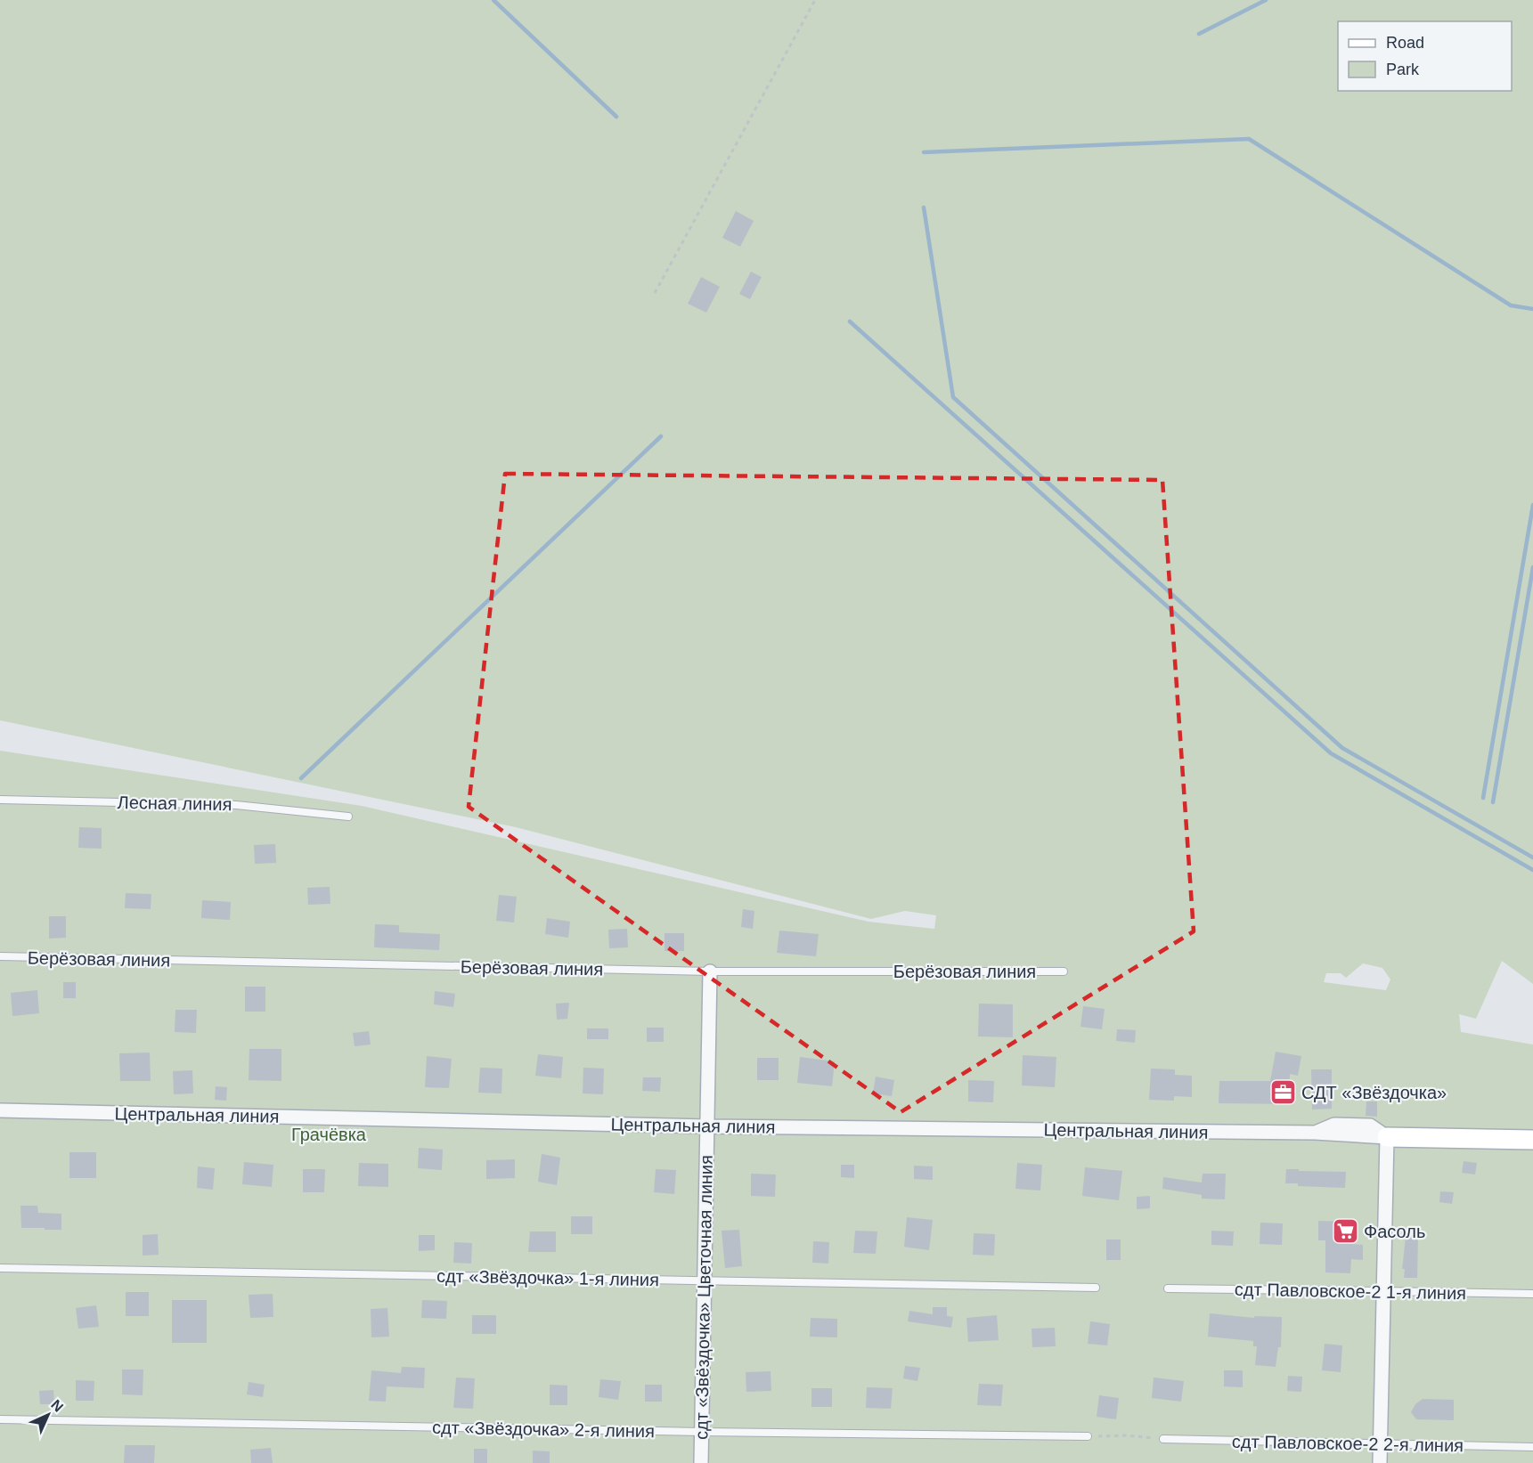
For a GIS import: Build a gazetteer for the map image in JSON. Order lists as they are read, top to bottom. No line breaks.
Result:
{"streets":{"street":["Центральная линия","сдт «Звёздочка» Цветочная линия"],"lane":["Лесная линия","Берёзовая линия","сдт «Звёздочка» 1-я линия","сдт Павловское-2 1-я линия","сдт «Звёздочка» 2-я линия","сдт Павловское-2 2-я линия"]},"crossings":[["Берёзовая линия","сдт «Звёздочка» Цветочная линия"],["Центральная линия","сдт «Звёздочка» Цветочная линия"],["сдт «Звёздочка» 1-я линия","сдт «Звёздочка» Цветочная линия"],["сдт «Звёздочка» Цветочная линия","сдт «Звёздочка» 2-я линия"]],"parks":["Грачёвка"],"places":{"office":["СДТ «Звёздочка»"],"supermarket":["Фасоль"]},"legend":["Road","Park"],"north":"top right"}
